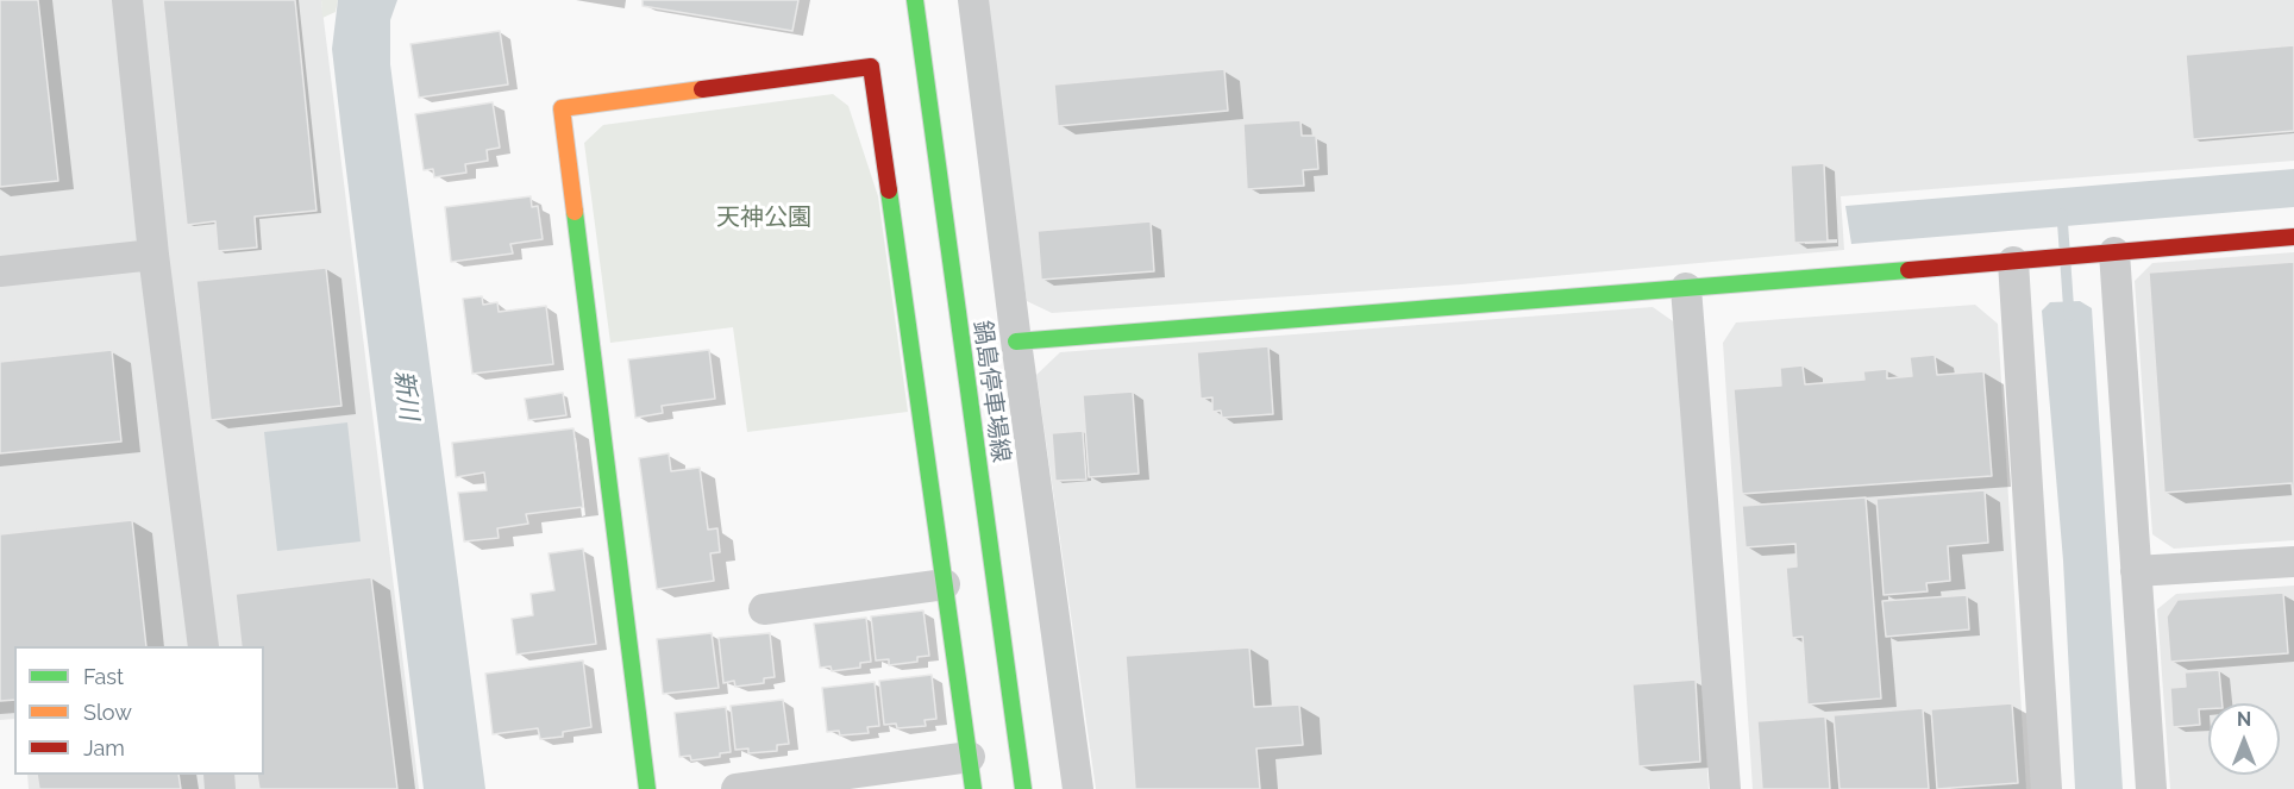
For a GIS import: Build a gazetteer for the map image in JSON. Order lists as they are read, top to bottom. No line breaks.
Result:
{"streets":{"street":["鍋島停車場線"]},"water":["新川"],"parks":["天神公園"],"legend":["Fast","Slow","Jam"],"north":"top"}
